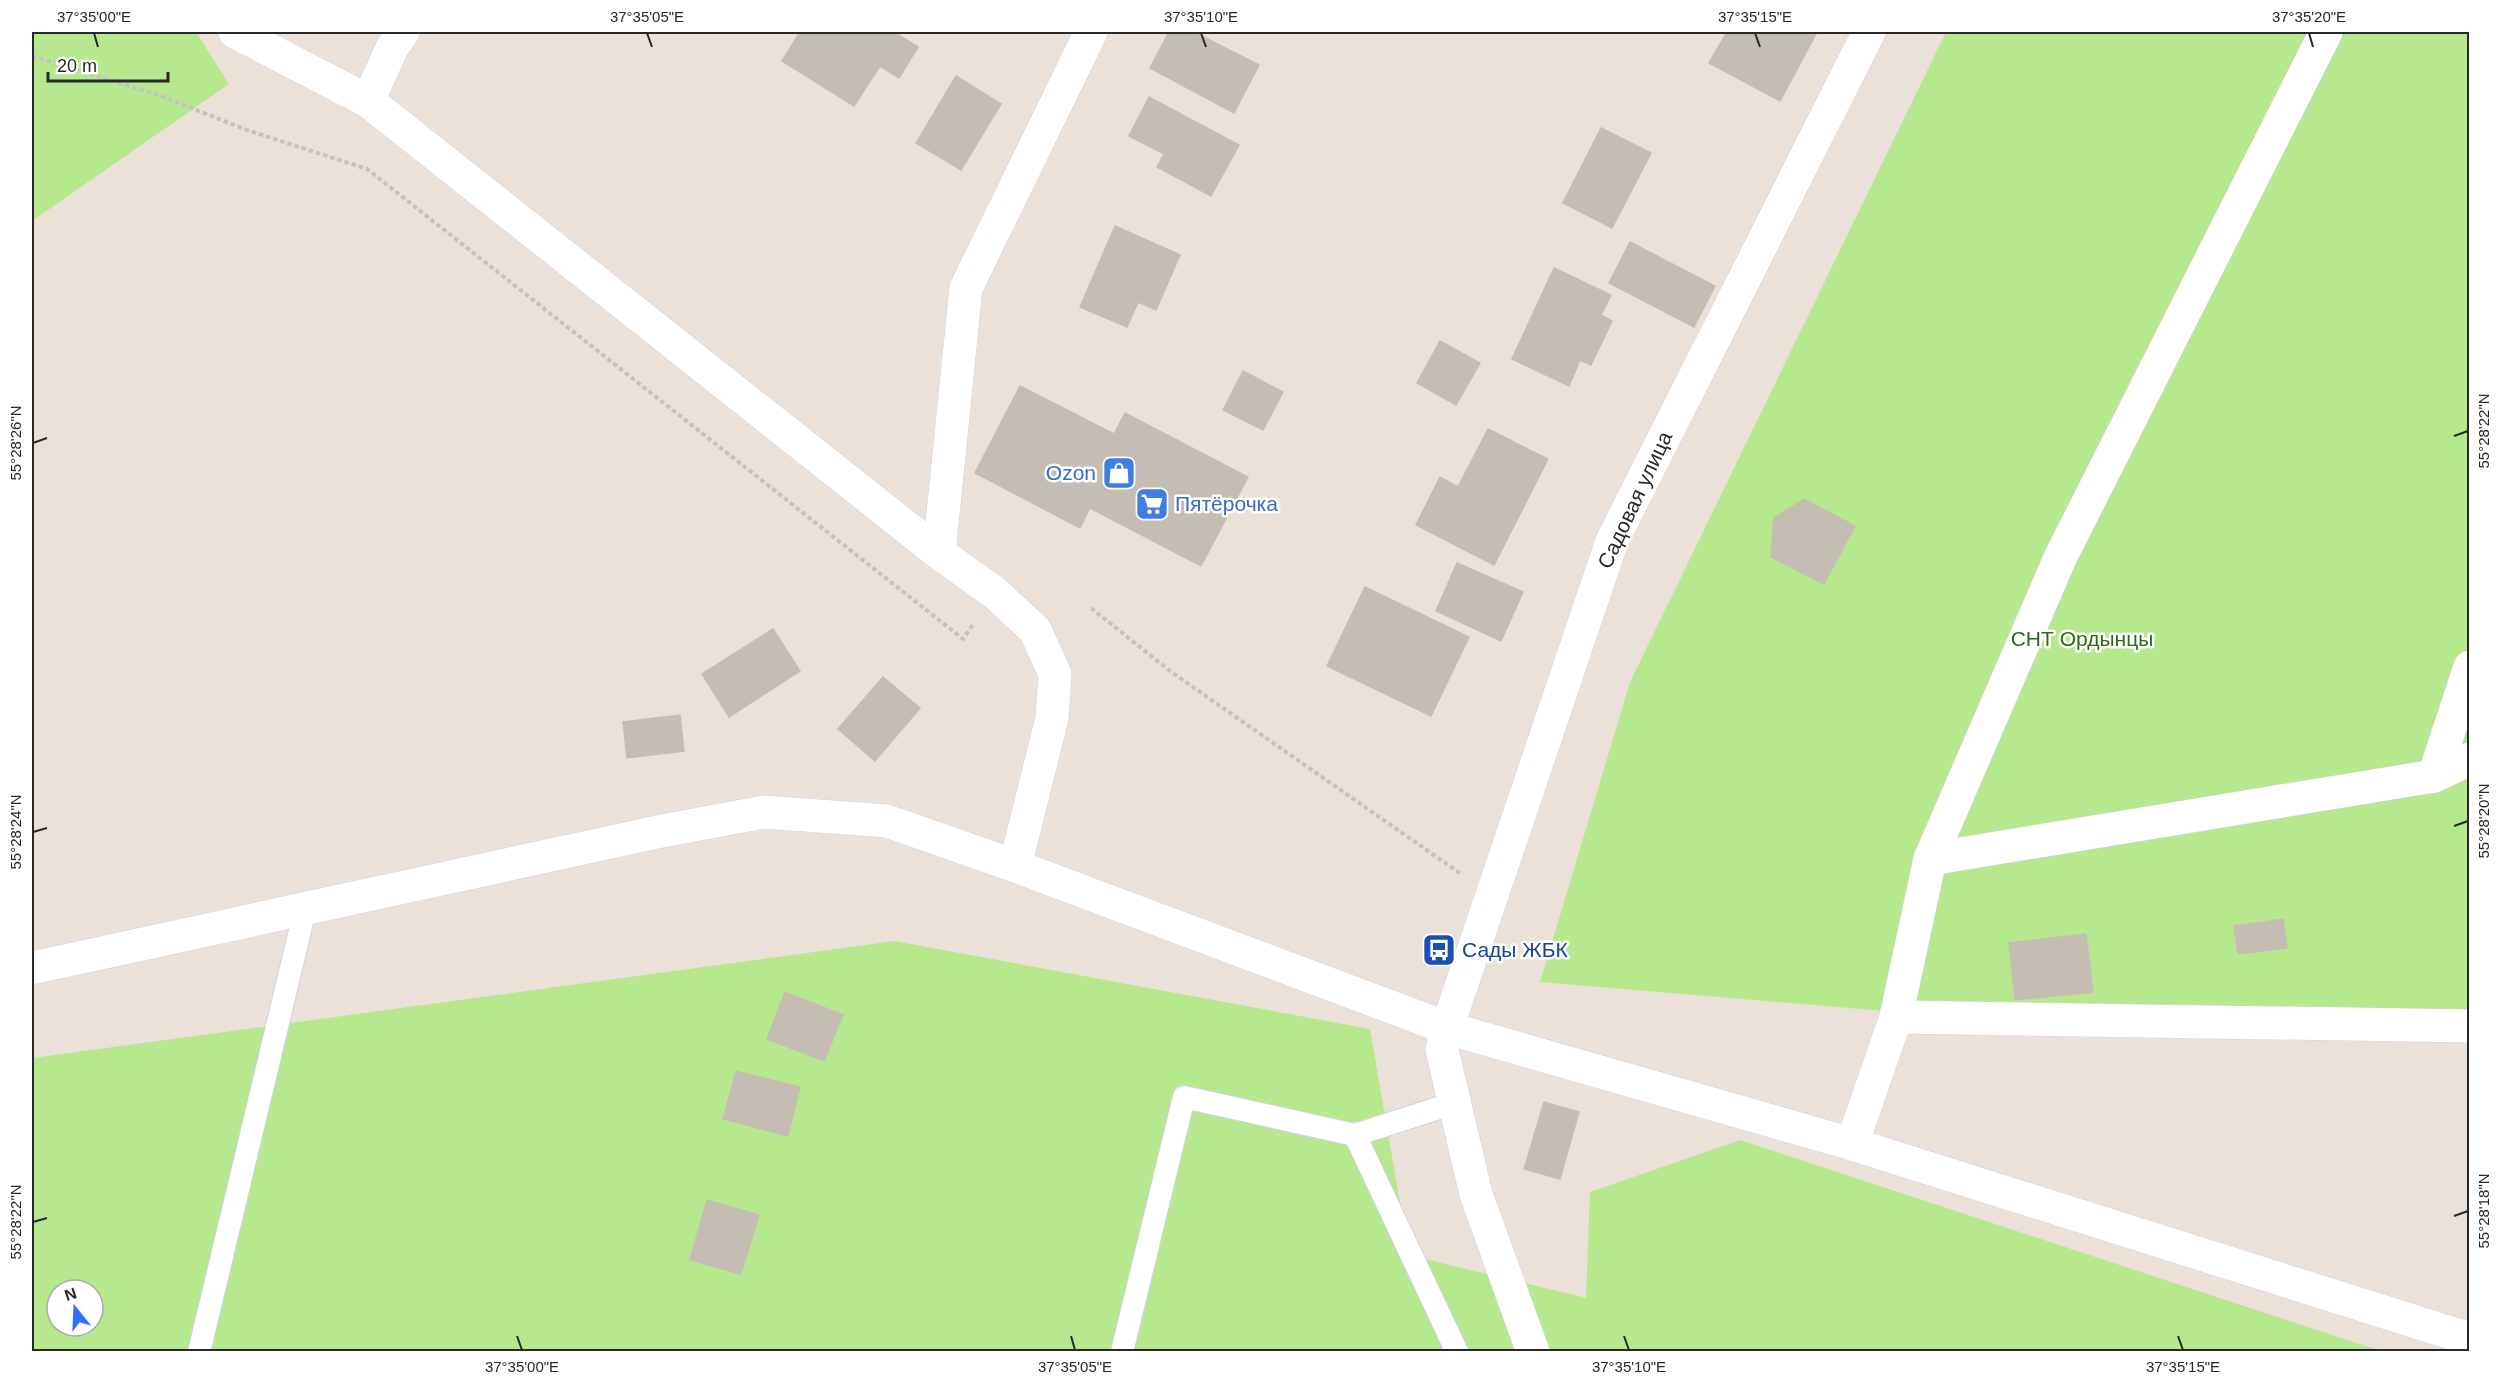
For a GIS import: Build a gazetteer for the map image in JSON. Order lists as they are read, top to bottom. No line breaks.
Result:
{"streets":{"street":["Садовая улица"]},"parks":["СНТ Ордынцы"],"places":{"shop":["Ozon"],"supermarket":["Пятёрочка"],"bus stop":["Сады ЖБК"]},"scale_bar":"20 m","north":"top","coordinates":["37°35'00\"E","37°35'05\"E","37°35'10\"E","37°35'15\"E","37°35'20\"E","55°28'22\"N","55°28'26\"N","55°28'20\"N","55°28'24\"N","55°28'18\"N"]}
